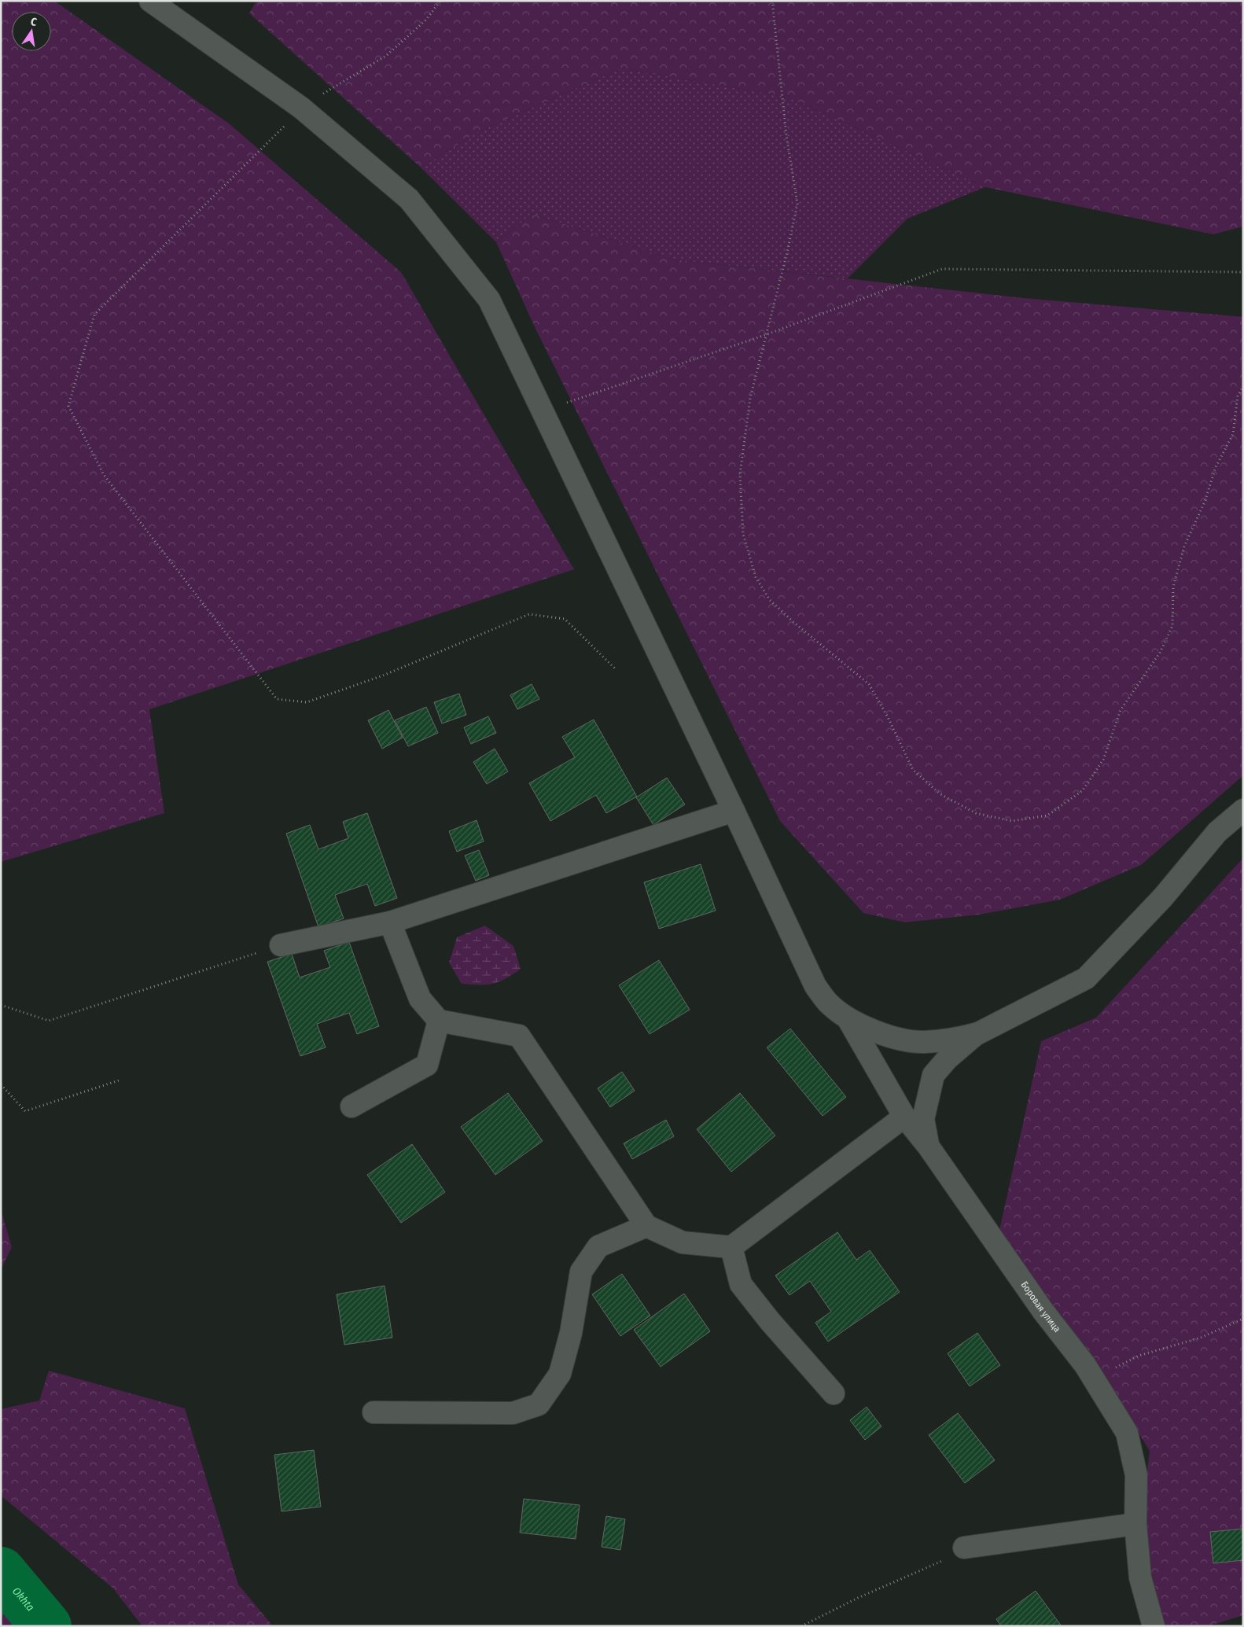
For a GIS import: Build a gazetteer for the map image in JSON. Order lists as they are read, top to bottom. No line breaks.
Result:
{"streets":{"street":["Боровая улица"]},"water":["Okhta"],"north":"top"}
